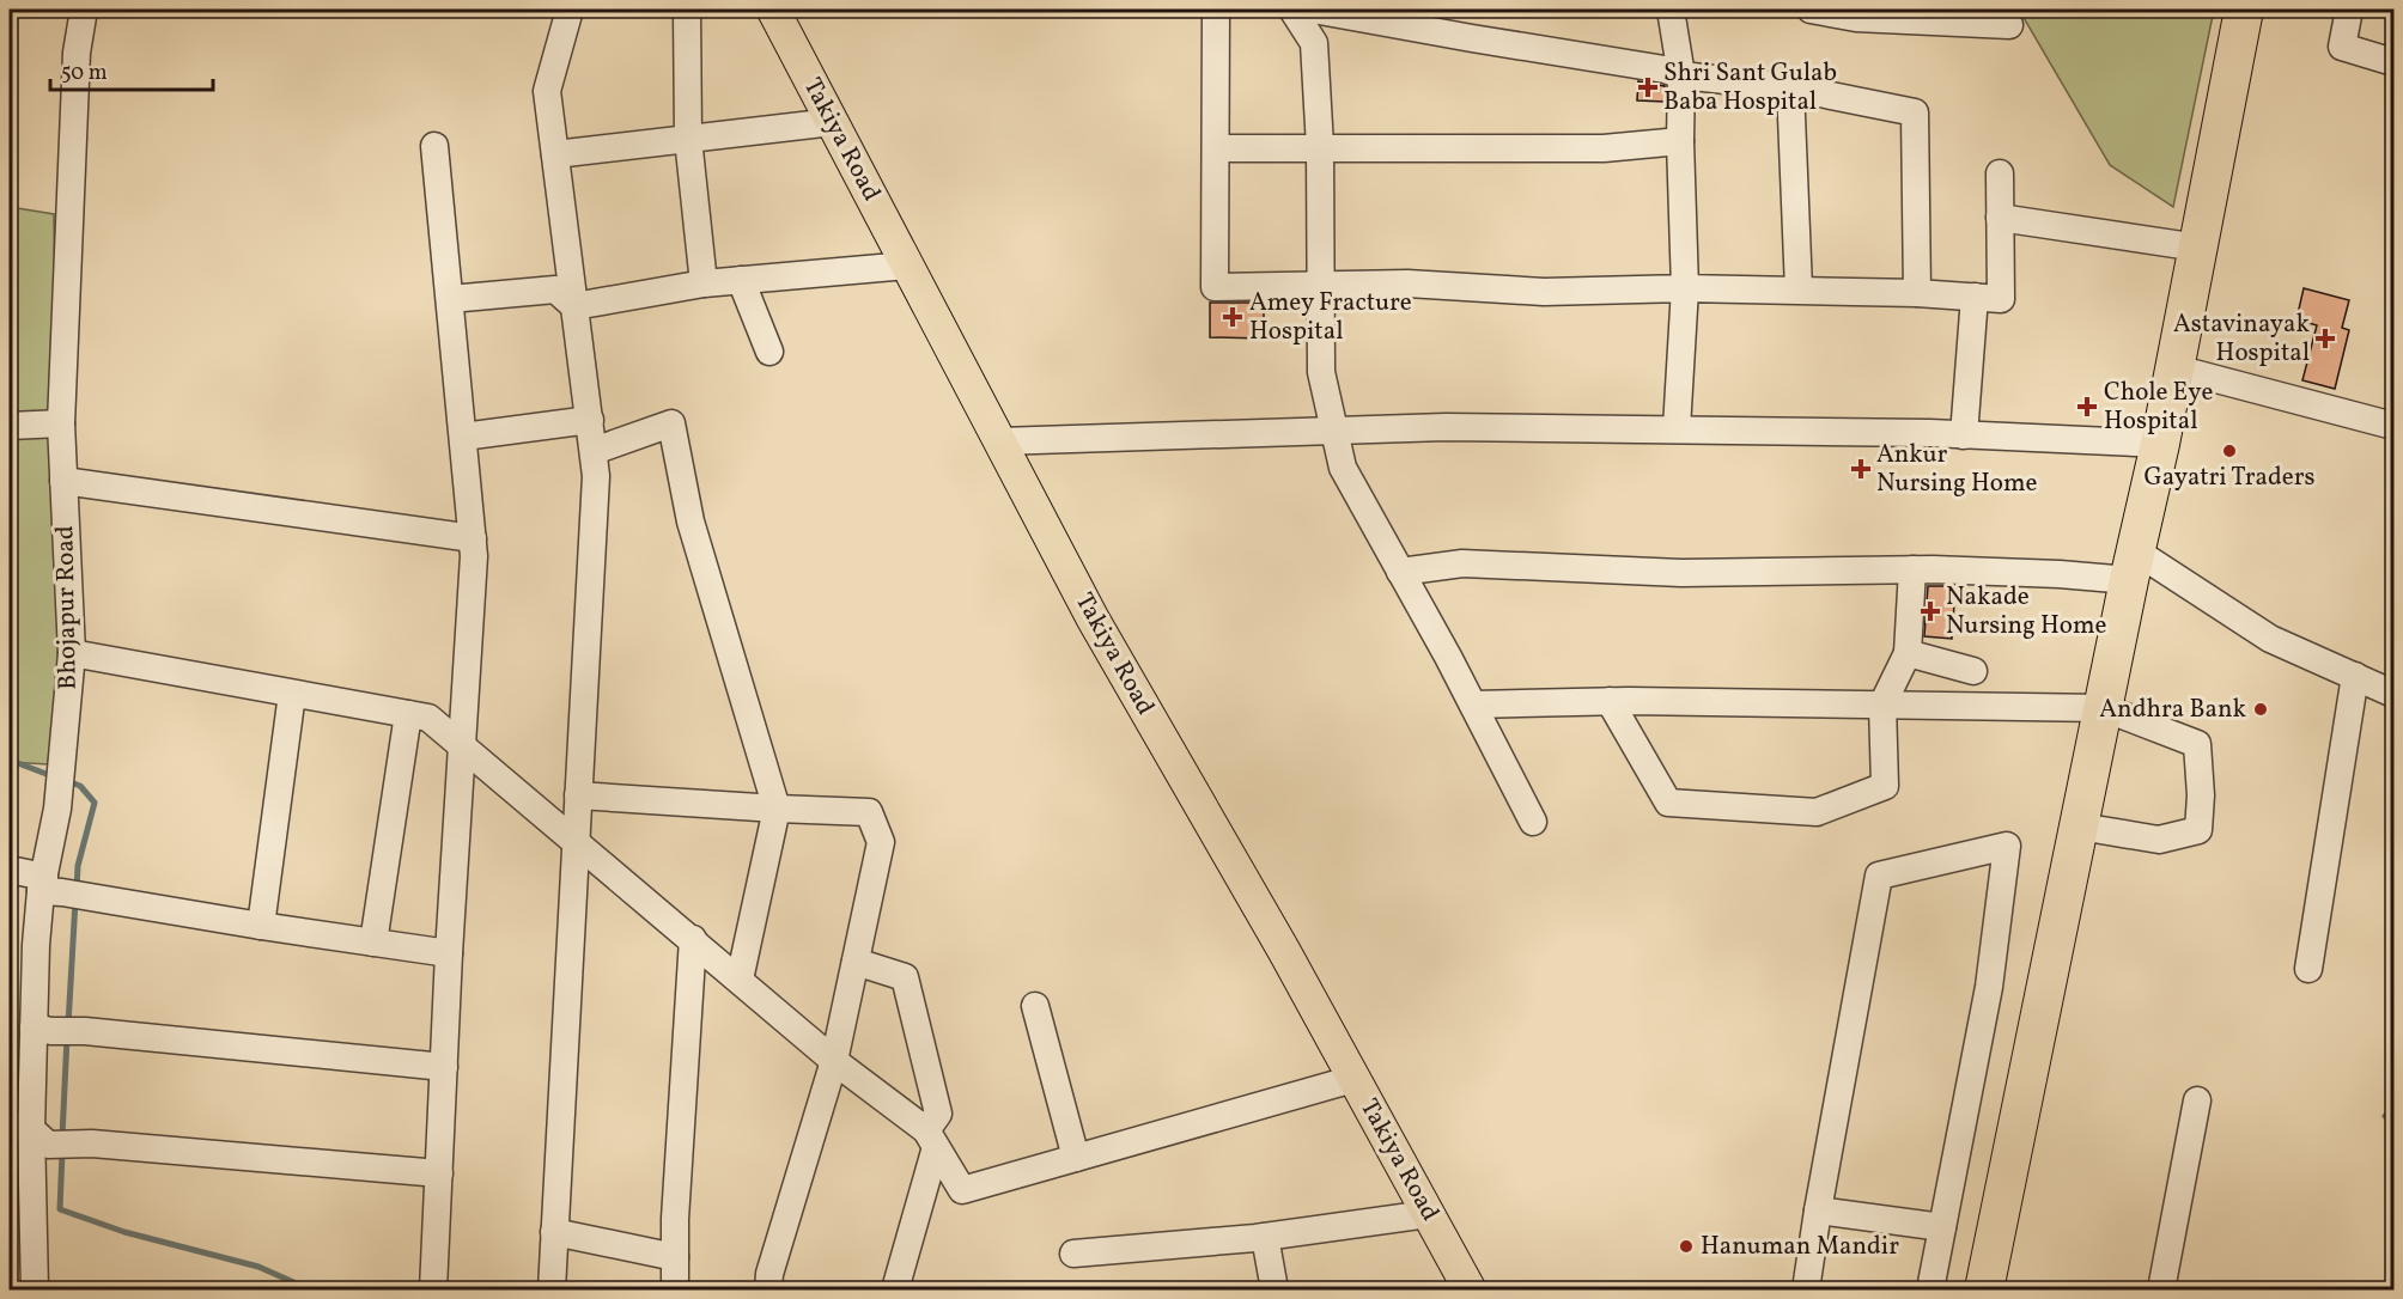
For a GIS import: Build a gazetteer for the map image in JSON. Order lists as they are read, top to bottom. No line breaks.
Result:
{"streets":{"main road":["Takiya Road"],"street":["Bhojapur Road"]},"places":{"health":["Shri Sant Gulab Baba Hospital","Amey Fracture Hospital","Astavinayak Hospital","Chole Eye Hospital","Ankur Nursing Home","Nakade Nursing Home"],"other":["Gayatri Traders","Andhra Bank","Hanuman Mandir"]},"scale_bar":"50 m"}
